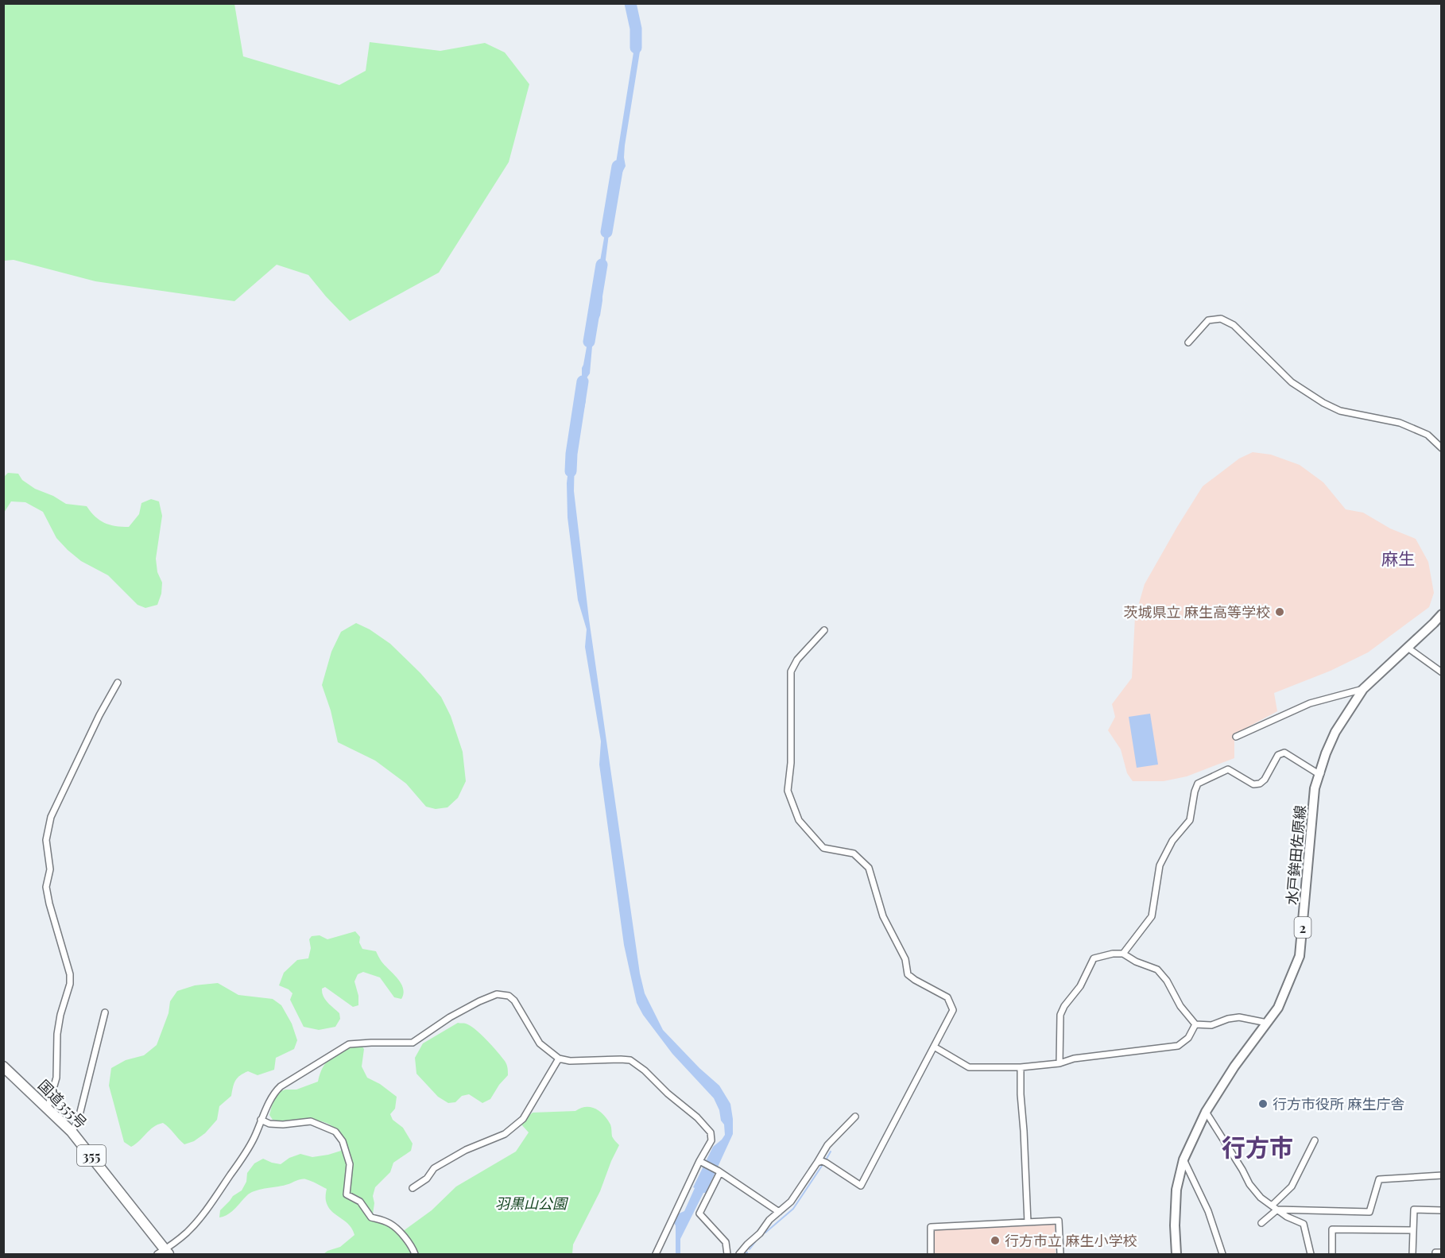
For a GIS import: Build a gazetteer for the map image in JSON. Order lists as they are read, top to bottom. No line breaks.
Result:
{"streets":{"highway":["国道355号","355"],"main road":["水戸鉾田佐原線","2"]},"districts":["麻生","行方市"],"parks":["羽黒山公園"],"places":["茨城県立 麻生高等学校","行方市役所 麻生庁舎","行方市立 麻生小学校"]}
